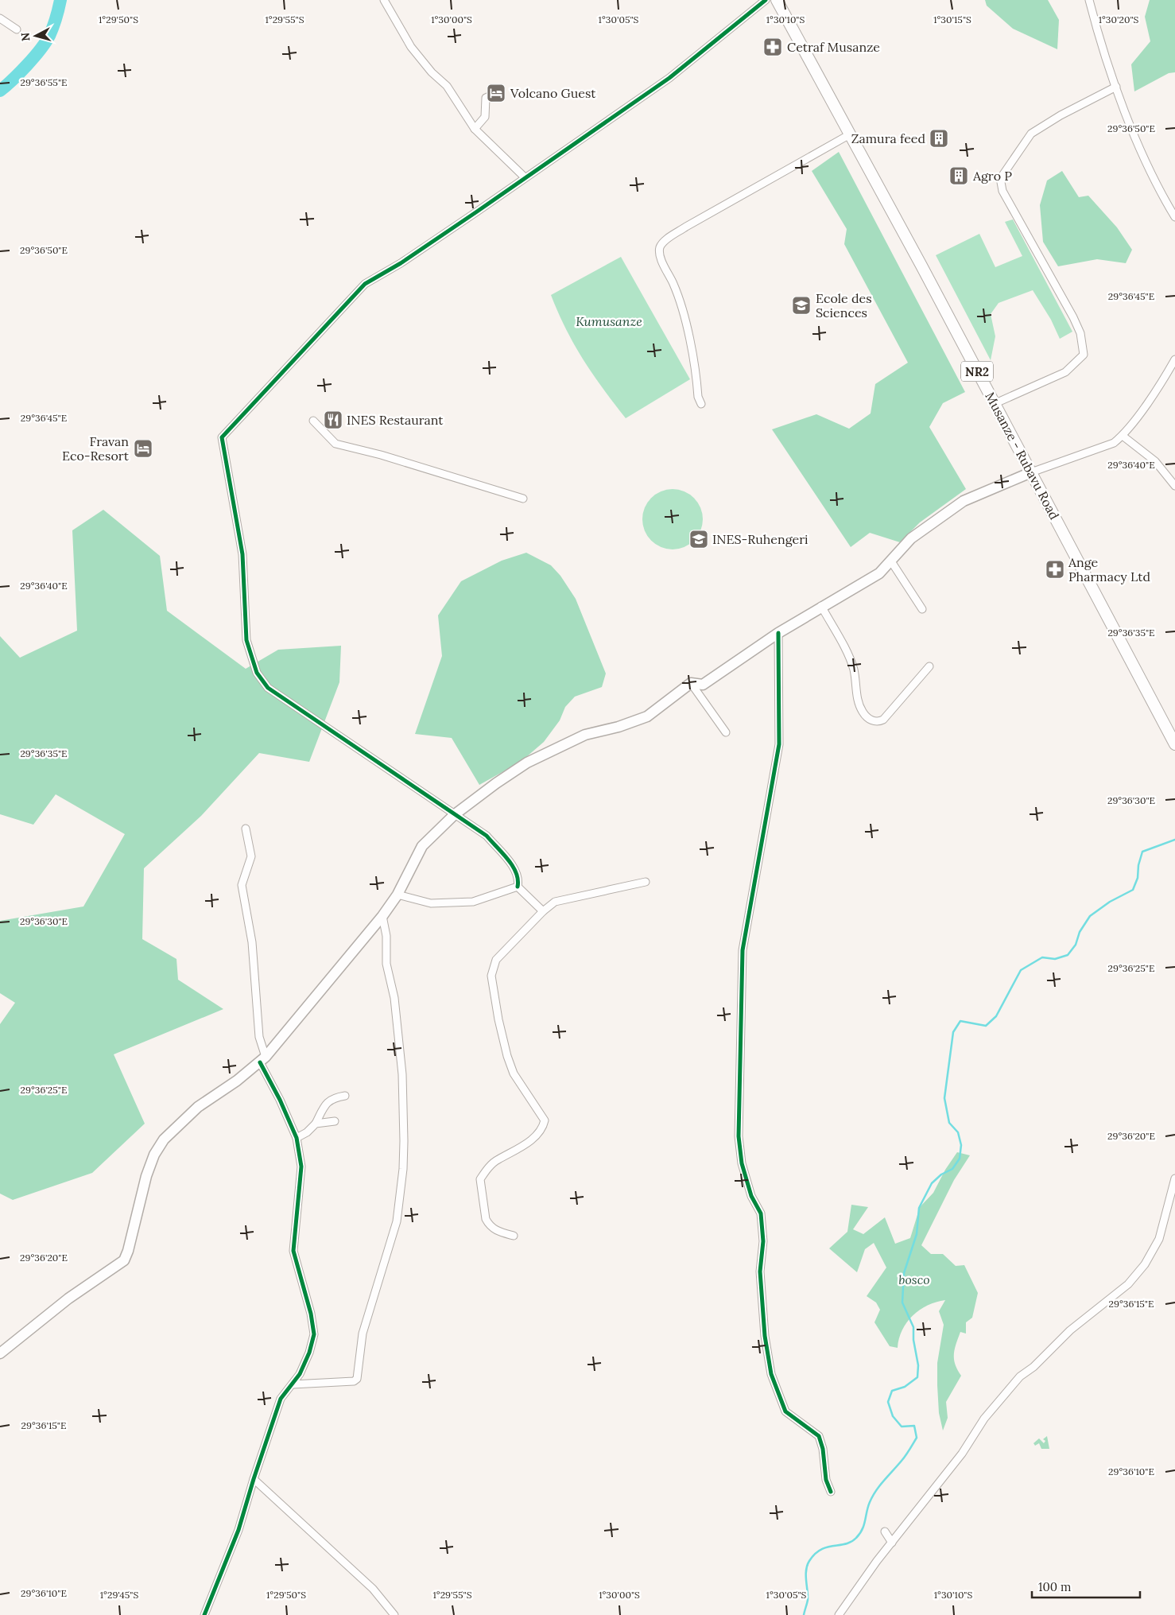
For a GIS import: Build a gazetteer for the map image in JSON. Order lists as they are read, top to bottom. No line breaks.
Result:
{"streets":{"highway":["NR2","Musanze - Rubavu Road"]},"parks":["Kumusanze","bosco"],"places":{"pharmacy":["Cetraf Musanze","Ange Pharmacy Ltd"],"hotel":["Volcano Guest","Fravan Eco-Resort"],"building":["Zamura feed","Agro P"],"school or university":["Ecole des Sciences","INES-Ruhengeri"],"restaurant":["INES Restaurant"]},"scale_bar":"100 m","north":"left","coordinates":["1°29'50\"S","1°29'55\"S","1°30'00\"S","1°30'05\"S","1°30'10\"S","1°30'15\"S","1°30'20\"S","29°36'55\"E","29°36'50\"E","29°36'45\"E","29°36'40\"E","29°36'35\"E","29°36'30\"E","29°36'25\"E","29°36'20\"E","29°36'15\"E","29°36'10\"E","1°29'45\"S"]}
